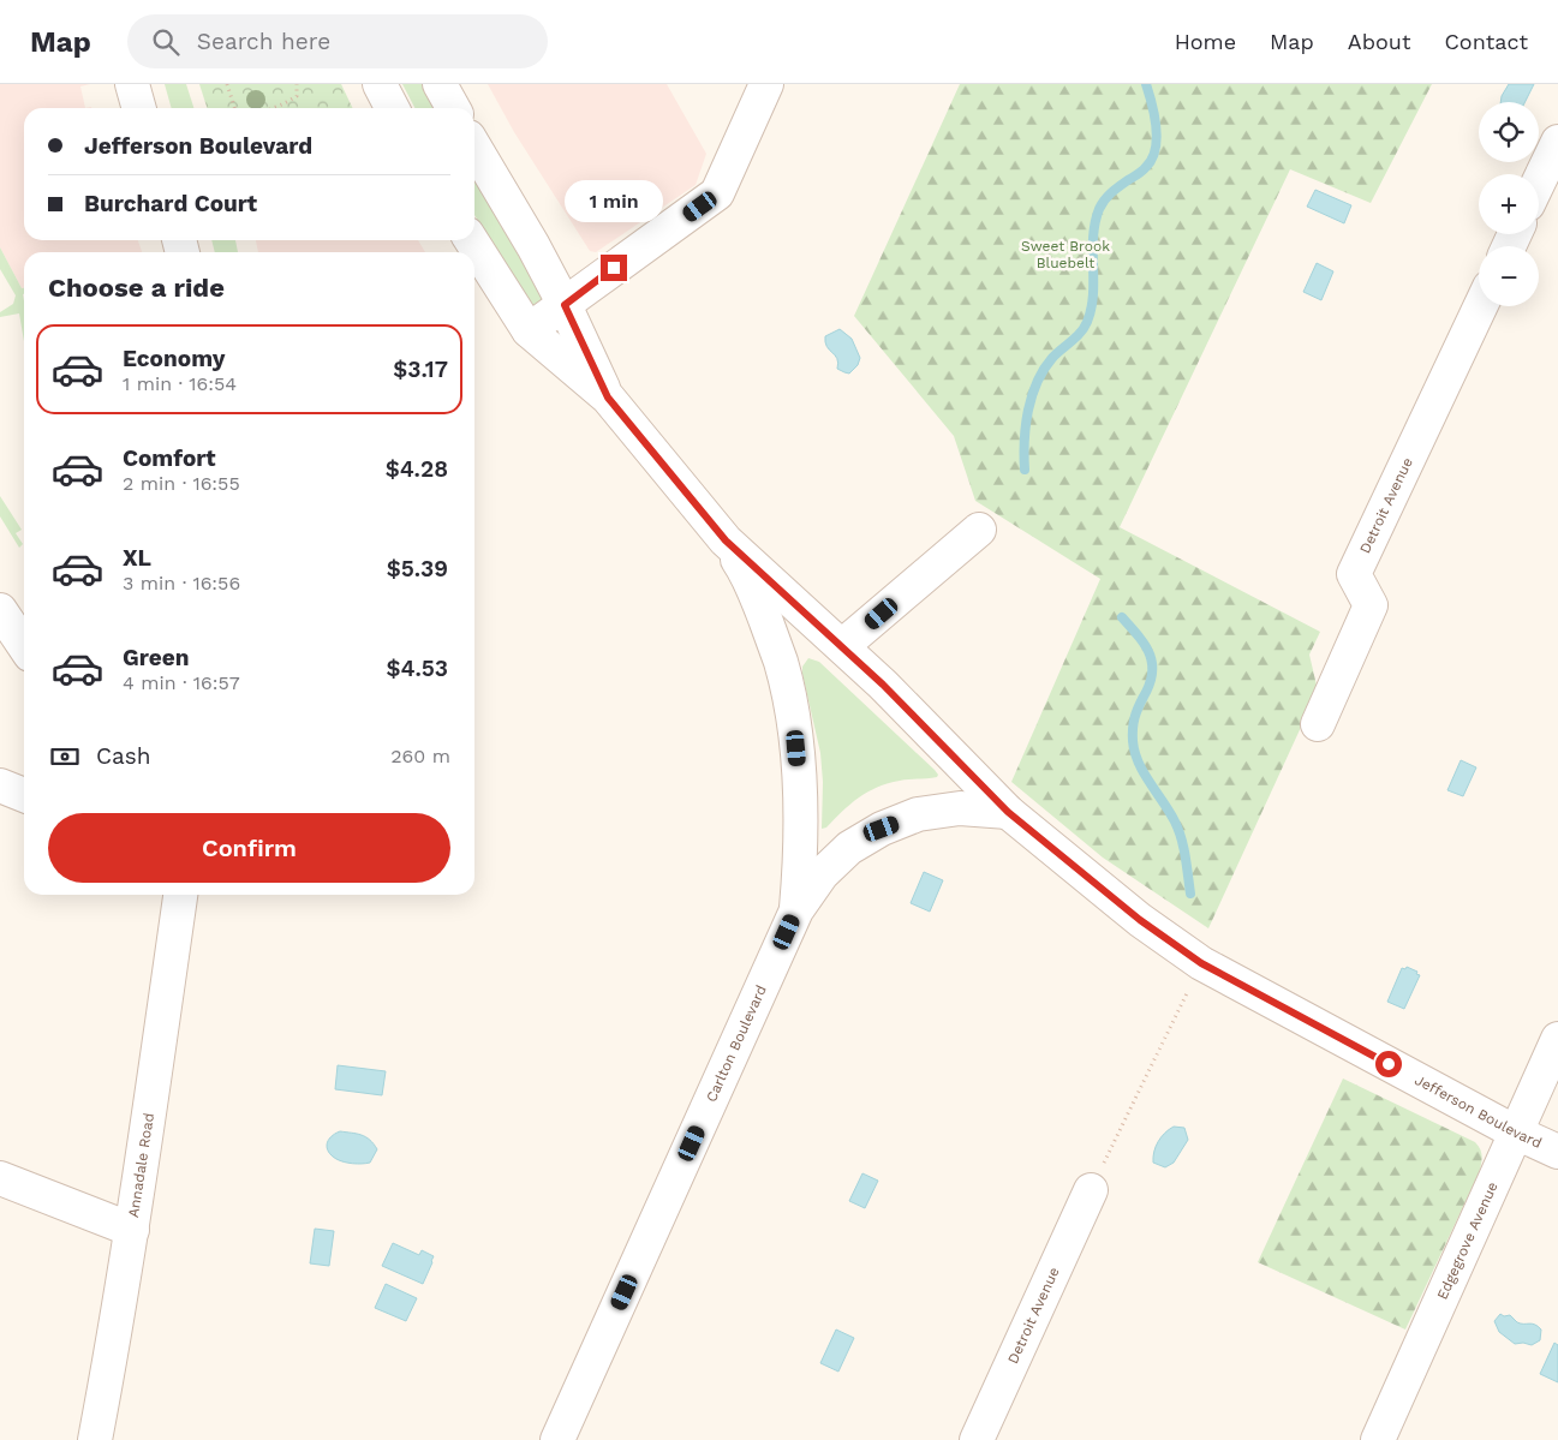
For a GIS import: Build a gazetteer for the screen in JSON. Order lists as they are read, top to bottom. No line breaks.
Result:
{"streets":{"street":["Detroit Avenue","Carlton Boulevard","Jefferson Boulevard","Annadale Road","Edgegrove Avenue"]},"crossings":[["Carlton Boulevard","Jefferson Boulevard"],["Jefferson Boulevard","Edgegrove Avenue"]],"parks":["Sweet Brook Bluebelt"],"page":{"header":"Map","search":"Search here","nav":["Home","Map","About","Contact"],"map_buttons":["+","−"],"banner":["Jefferson Boulevard","Burchard Court"],"bubble":"1 min","heading":"Choose a ride","list":[{"name":"Economy","note":"1 min · 16:54","value":"$3.17"},{"name":"Comfort","note":"2 min · 16:55","value":"$4.28"},{"name":"XL","note":"3 min · 16:56","value":"$5.39"},{"name":"Green","note":"4 min · 16:57","value":"$4.53"}],"pay":["Cash","260 m"],"buttons":"Confirm"}}
